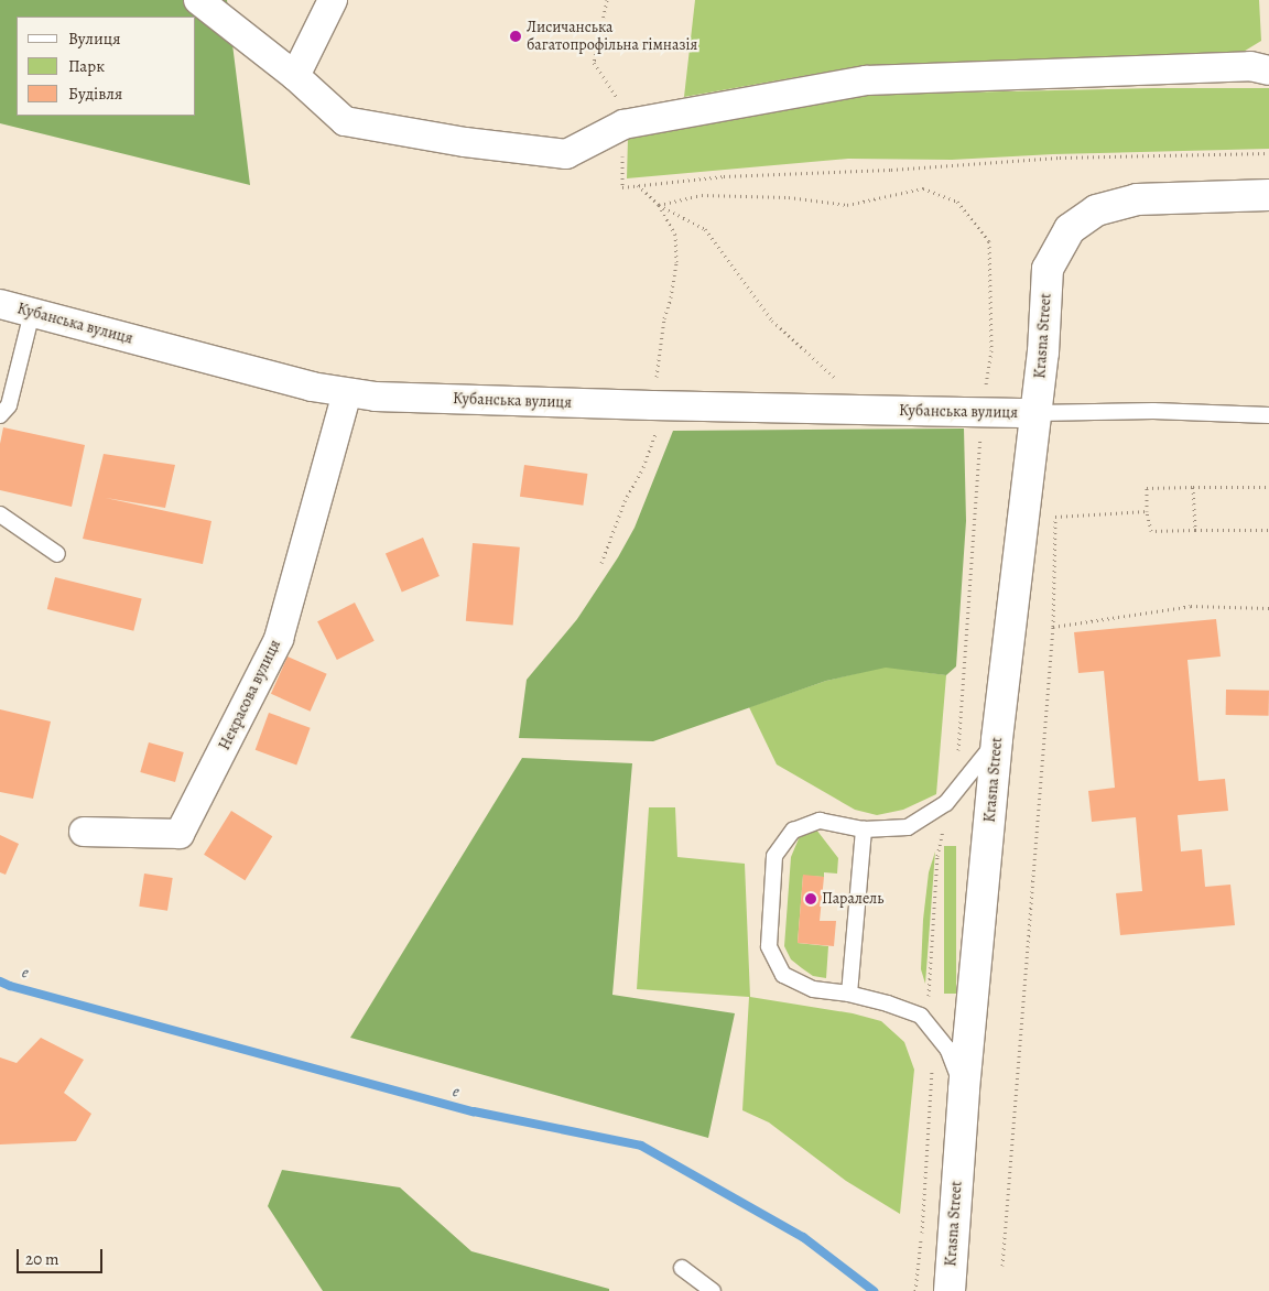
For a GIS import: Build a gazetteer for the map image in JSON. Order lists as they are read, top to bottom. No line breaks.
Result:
{"streets":{"main road":["Krasna Street"],"street":["Кубанська вулиця","Некрасова вулиця"]},"crossings":[["Кубанська вулиця","Krasna Street"],["Кубанська вулиця","Некрасова вулиця"]],"water":["e"],"places":["Лисичанська багатопрофільна гімназія","Паралель"],"legend":["Вулиця","Парк","Будівля"],"scale_bar":"20 m"}
